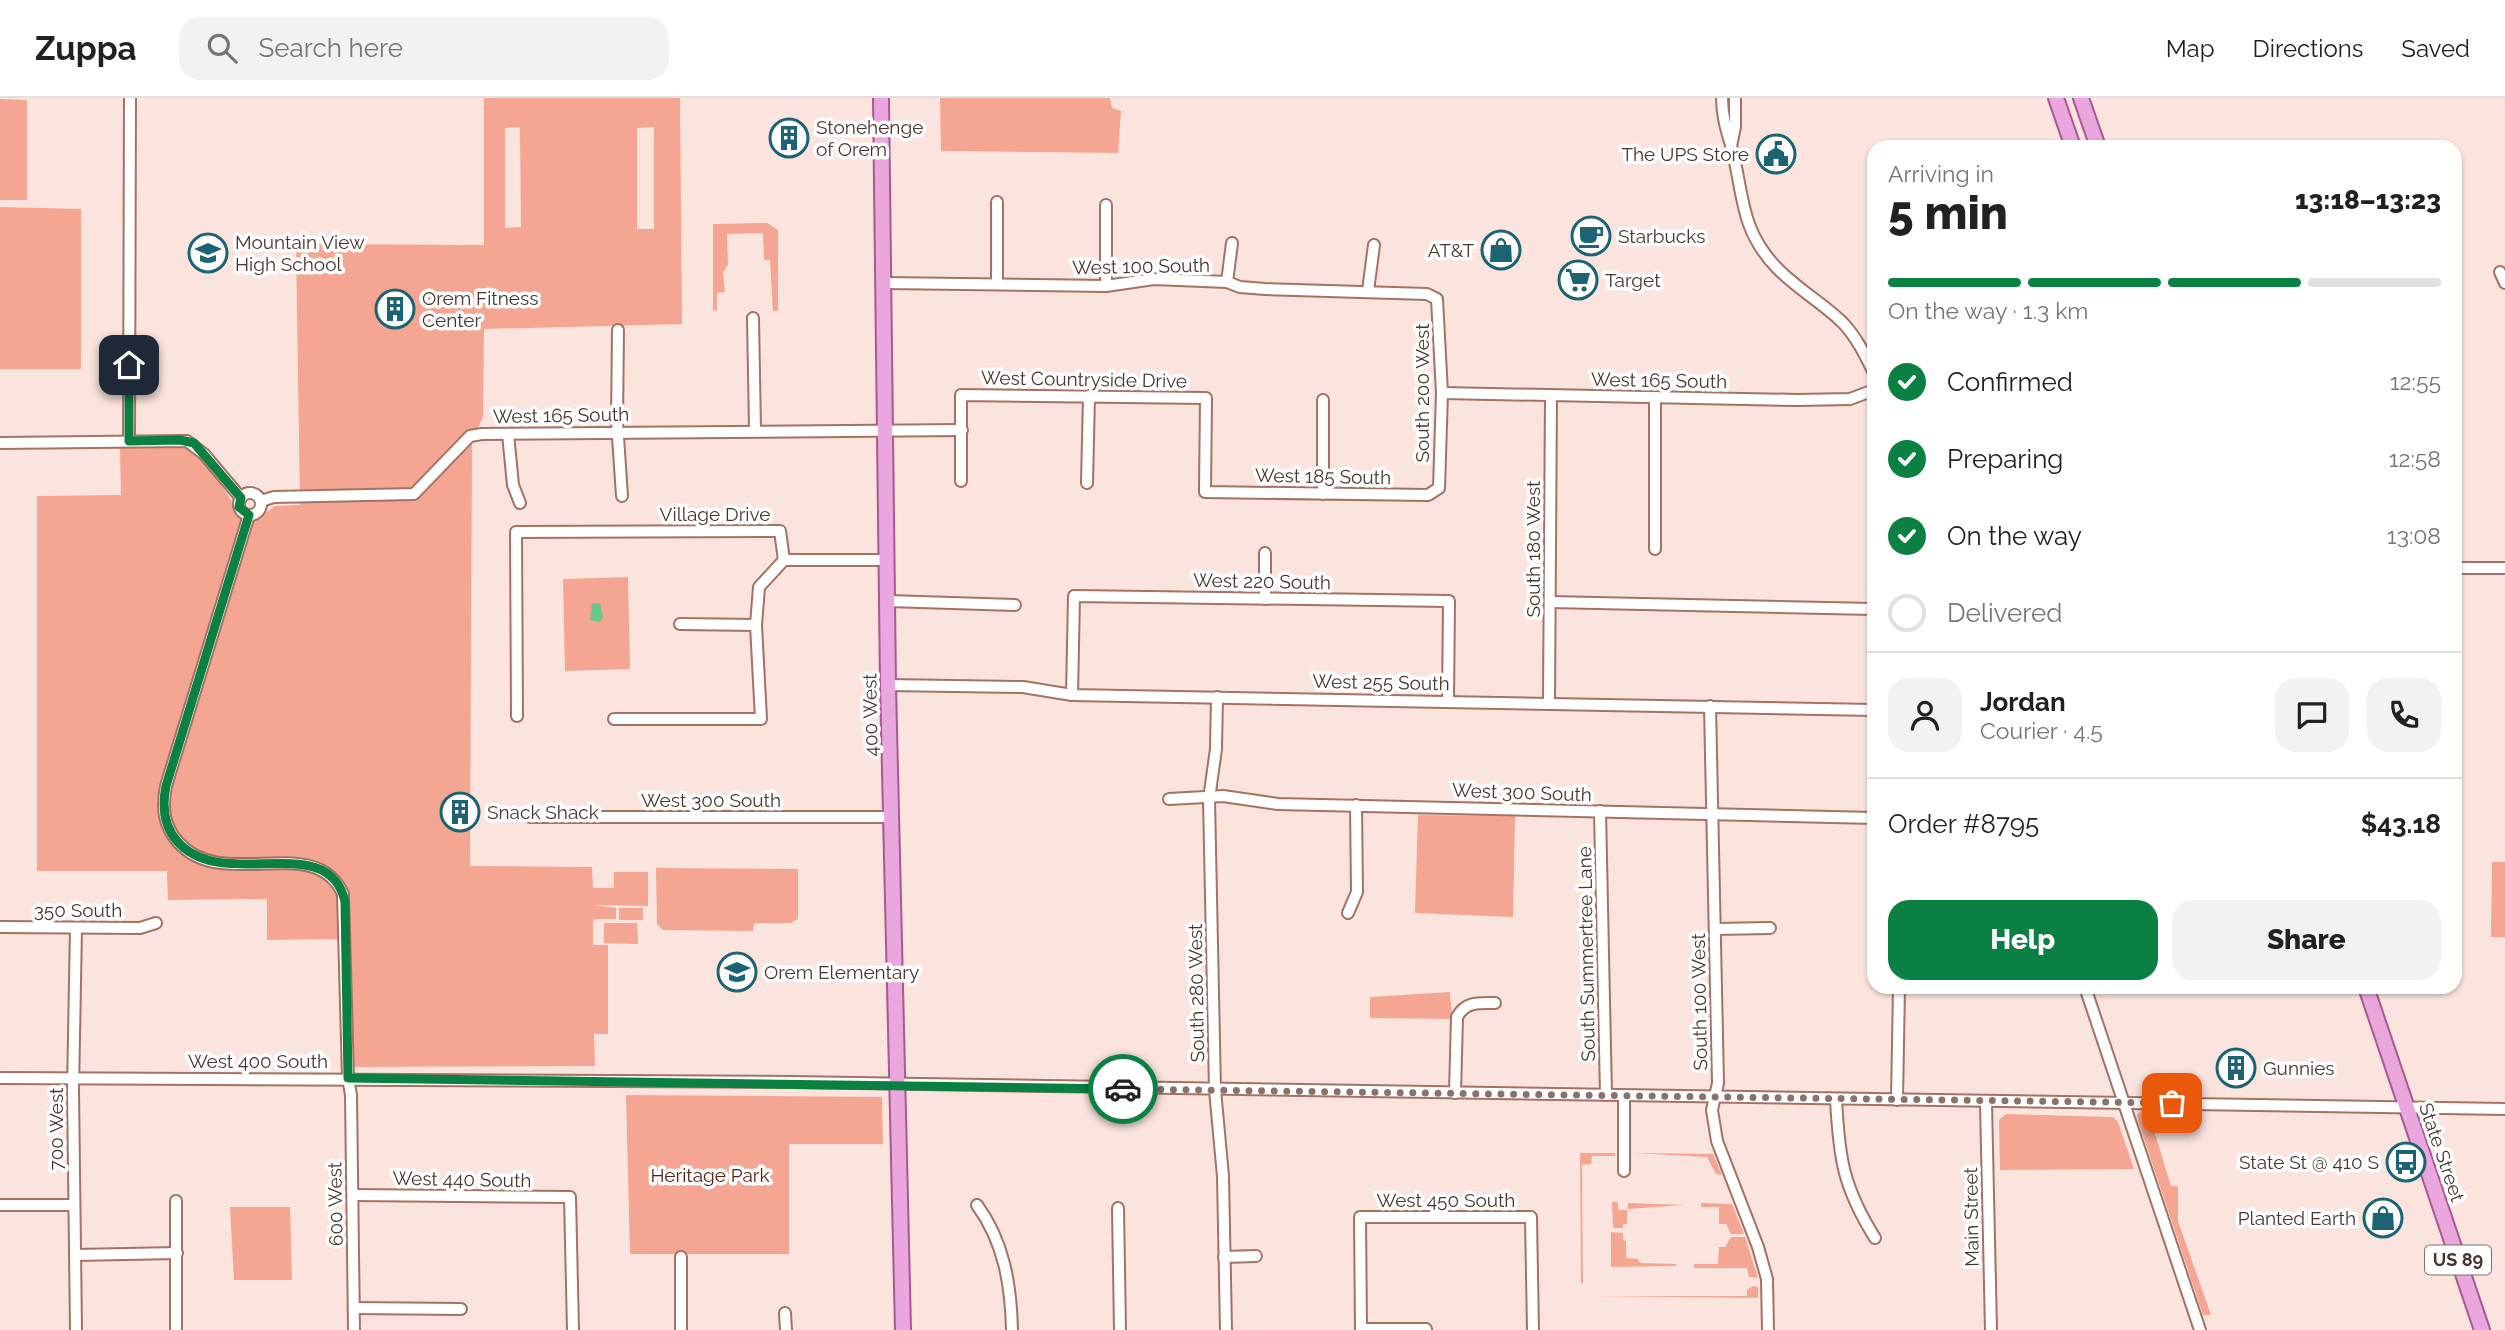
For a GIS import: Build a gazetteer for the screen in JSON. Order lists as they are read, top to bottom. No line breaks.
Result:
{"streets":{"main road":["400 West","State Street","US 89"],"street":["West 100 South","West Countryside Drive","West 165 South","South 200 West","West 185 South","Village Drive","South 180 West","West 220 South","West 255 South","West 300 South","350 South","South Summertree Lane","South 280 West","South 100 West","West 400 South","700 West","West 440 South","West 450 South","600 West","Main Street"]},"crossings":[["West 100 South","South 200 West"],["West 100 South","400 West"],["West Countryside Drive","West 185 South"],["West 165 South","South 200 West"],["West 165 South","South 180 West"],["West 165 South","400 West"],["West 165 South","600 West"],["South 200 West","West 185 South"],["South 180 West","West 255 South"],["West 220 South","West 255 South"],["West 255 South","400 West"],["West 255 South","South 280 West"],["West 255 South","South 100 West"],["400 West","West 300 South"],["400 West","West 400 South"],["West 300 South","South Summertree Lane"],["West 300 South","South 280 West"],["West 300 South","South 100 West"],["350 South","700 West"],["South Summertree Lane","West 400 South"],["South 280 West","West 400 South"],["South 100 West","West 400 South"],["West 400 South","700 West"],["West 400 South","State Street"],["West 400 South","600 West"],["West 400 South","Main Street"],["West 440 South","600 West"]],"parks":["Heritage Park"],"places":{"building":["Stonehenge of Orem","Orem Fitness Center","Snack Shack","Gunnies"],"public building":["The UPS Store"],"cafe":["Starbucks"],"shop":["AT&T","Planted Earth"],"school or university":["Mountain View High School","Orem Elementary"],"supermarket":["Target"],"bus stop":["State St @ 410 S"]},"page":{"header":"Zuppa","search":"Search here","nav":["Map","Directions","Saved"],"heading":["5 min","Arriving in","13:18–13:23"],"panel":["Jordan","Courier · 4.5","Order #8795","$43.18"],"bar":"On the way · 1.3 km","list":[["Confirmed","12:55"],["Preparing","12:58"],["On the way","13:08"],"Delivered"],"buttons":["Help","Share"]}}
